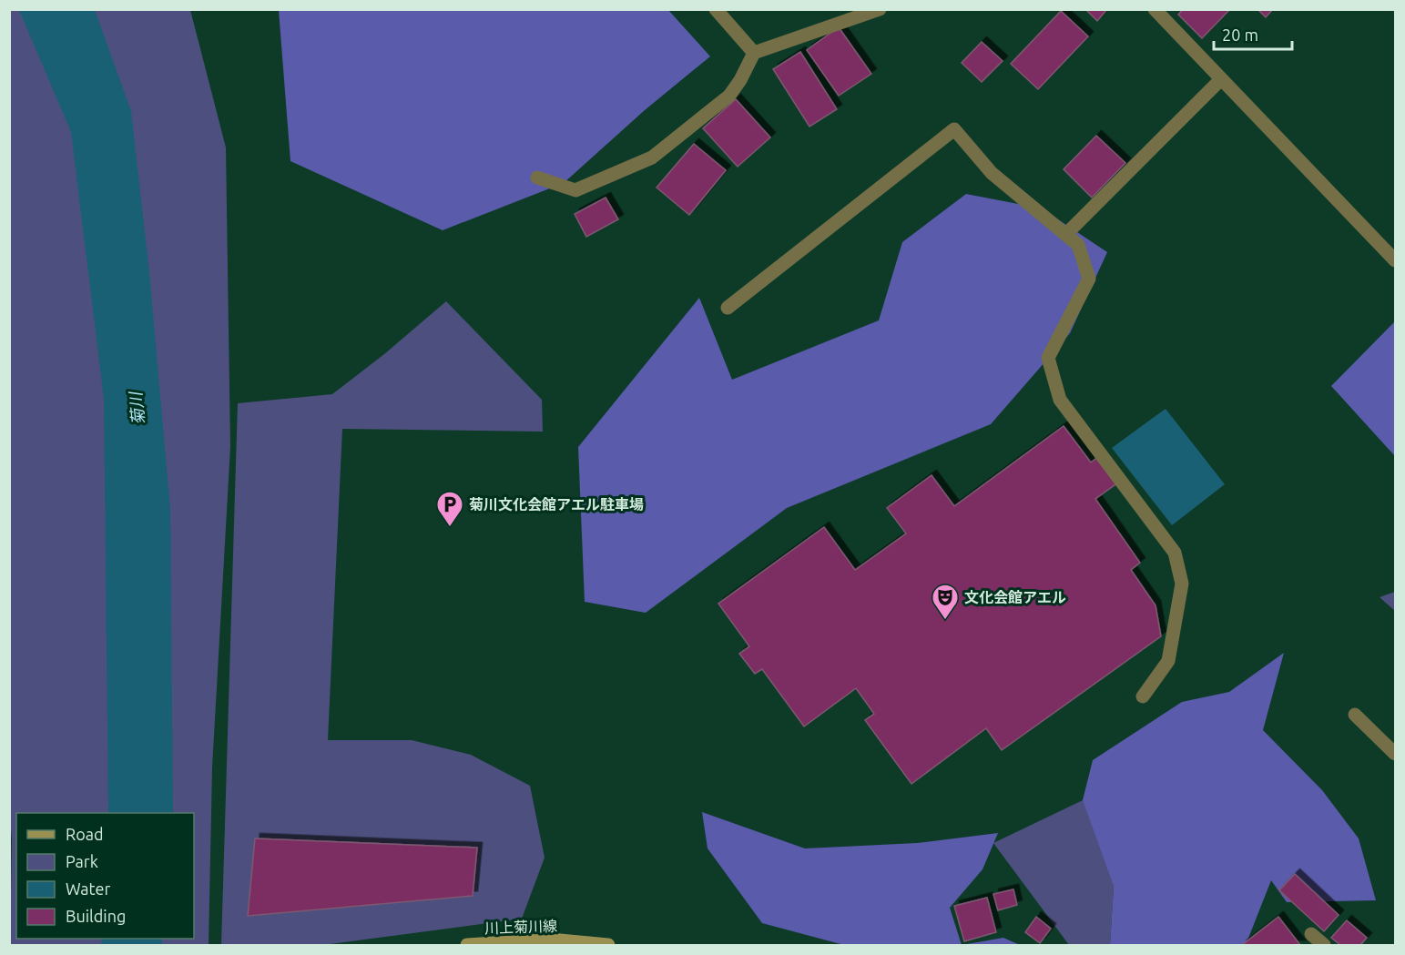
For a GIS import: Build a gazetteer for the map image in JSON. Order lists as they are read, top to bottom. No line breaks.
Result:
{"streets":{"main road":["川上菊川線"]},"water":["菊川"],"places":{"parking":["菊川文化会館アエル駐車場"],"theatre":["文化会館アエル"]},"legend":["Road","Park","Water","Building"],"scale_bar":"20 m"}
